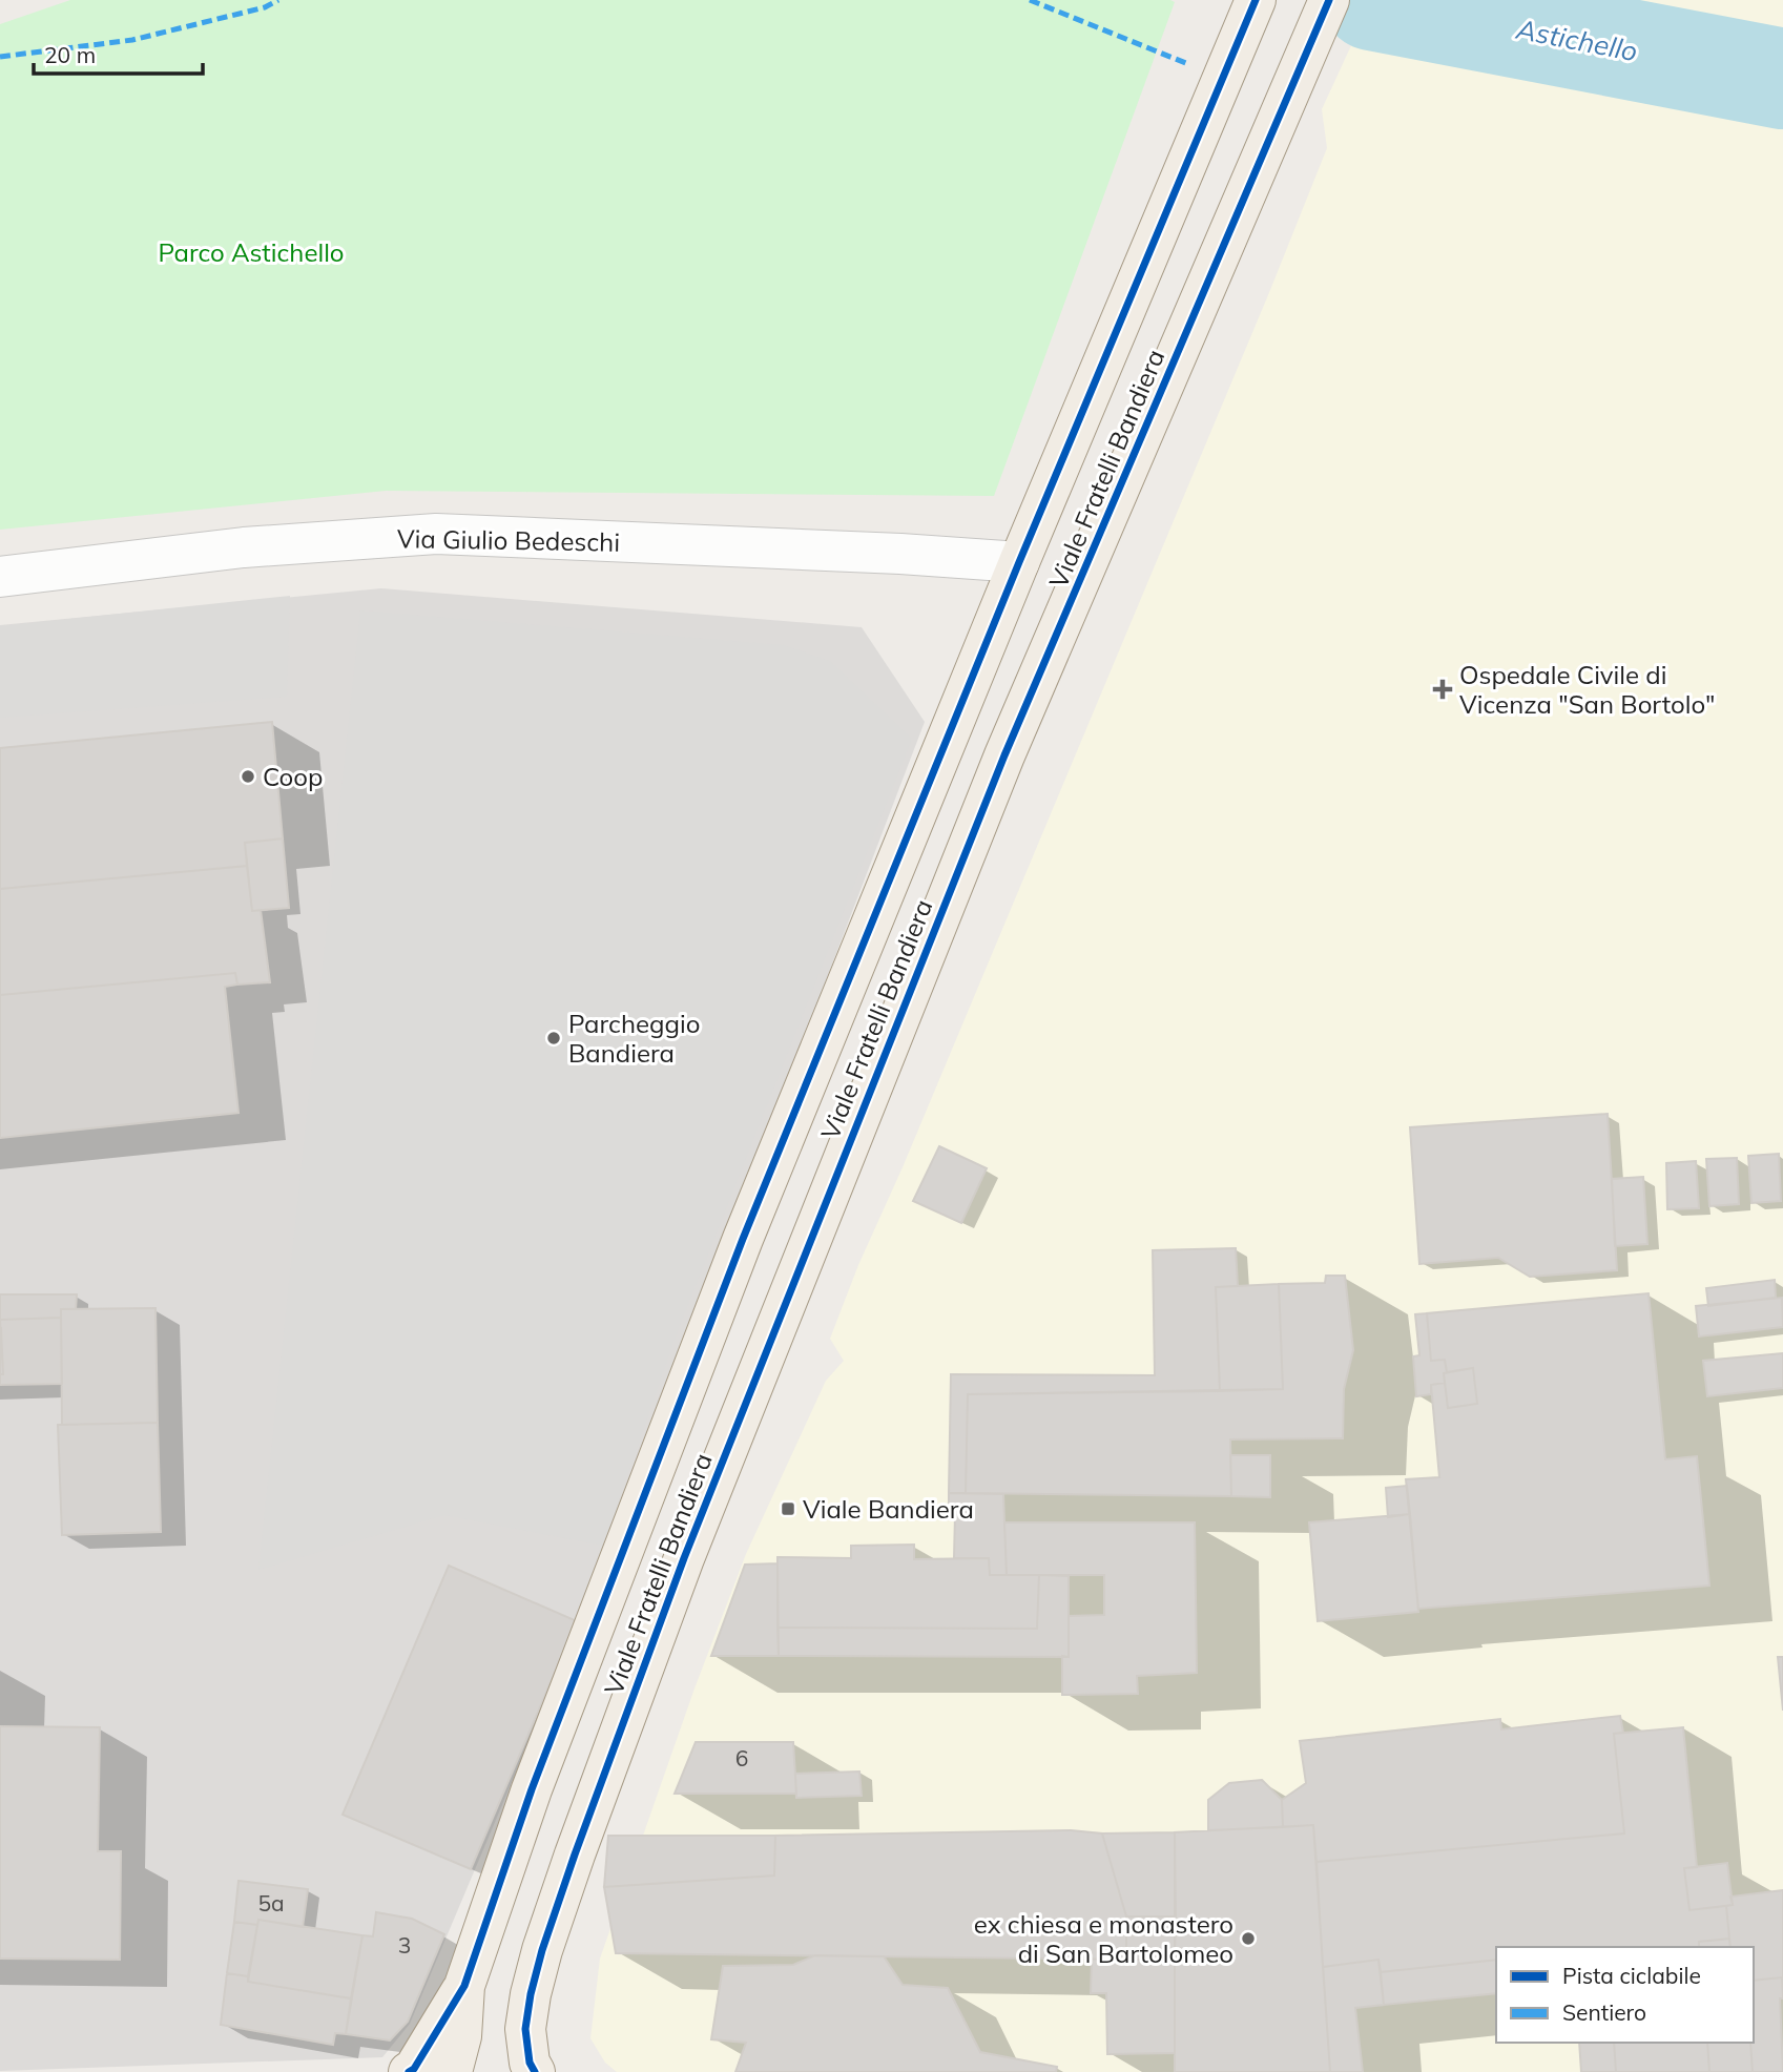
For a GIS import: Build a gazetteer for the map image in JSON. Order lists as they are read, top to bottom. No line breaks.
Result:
{"streets":{"main road":["Viale Fratelli Bandiera"],"street":["Via Giulio Bedeschi"]},"crossings":[["Viale Fratelli Bandiera","Via Giulio Bedeschi"]],"water":["Astichello"],"parks":["Parco Astichello"],"places":{"health":["Ospedale Civile di Vicenza \"San Bortolo\""],"other":["Coop","Parcheggio Bandiera","ex chiesa e monastero di San Bartolomeo"],"transit":["Viale Bandiera"]},"house_numbers":["6","5a","3"],"legend":["Pista ciclabile","Sentiero"],"scale_bar":"20 m"}
